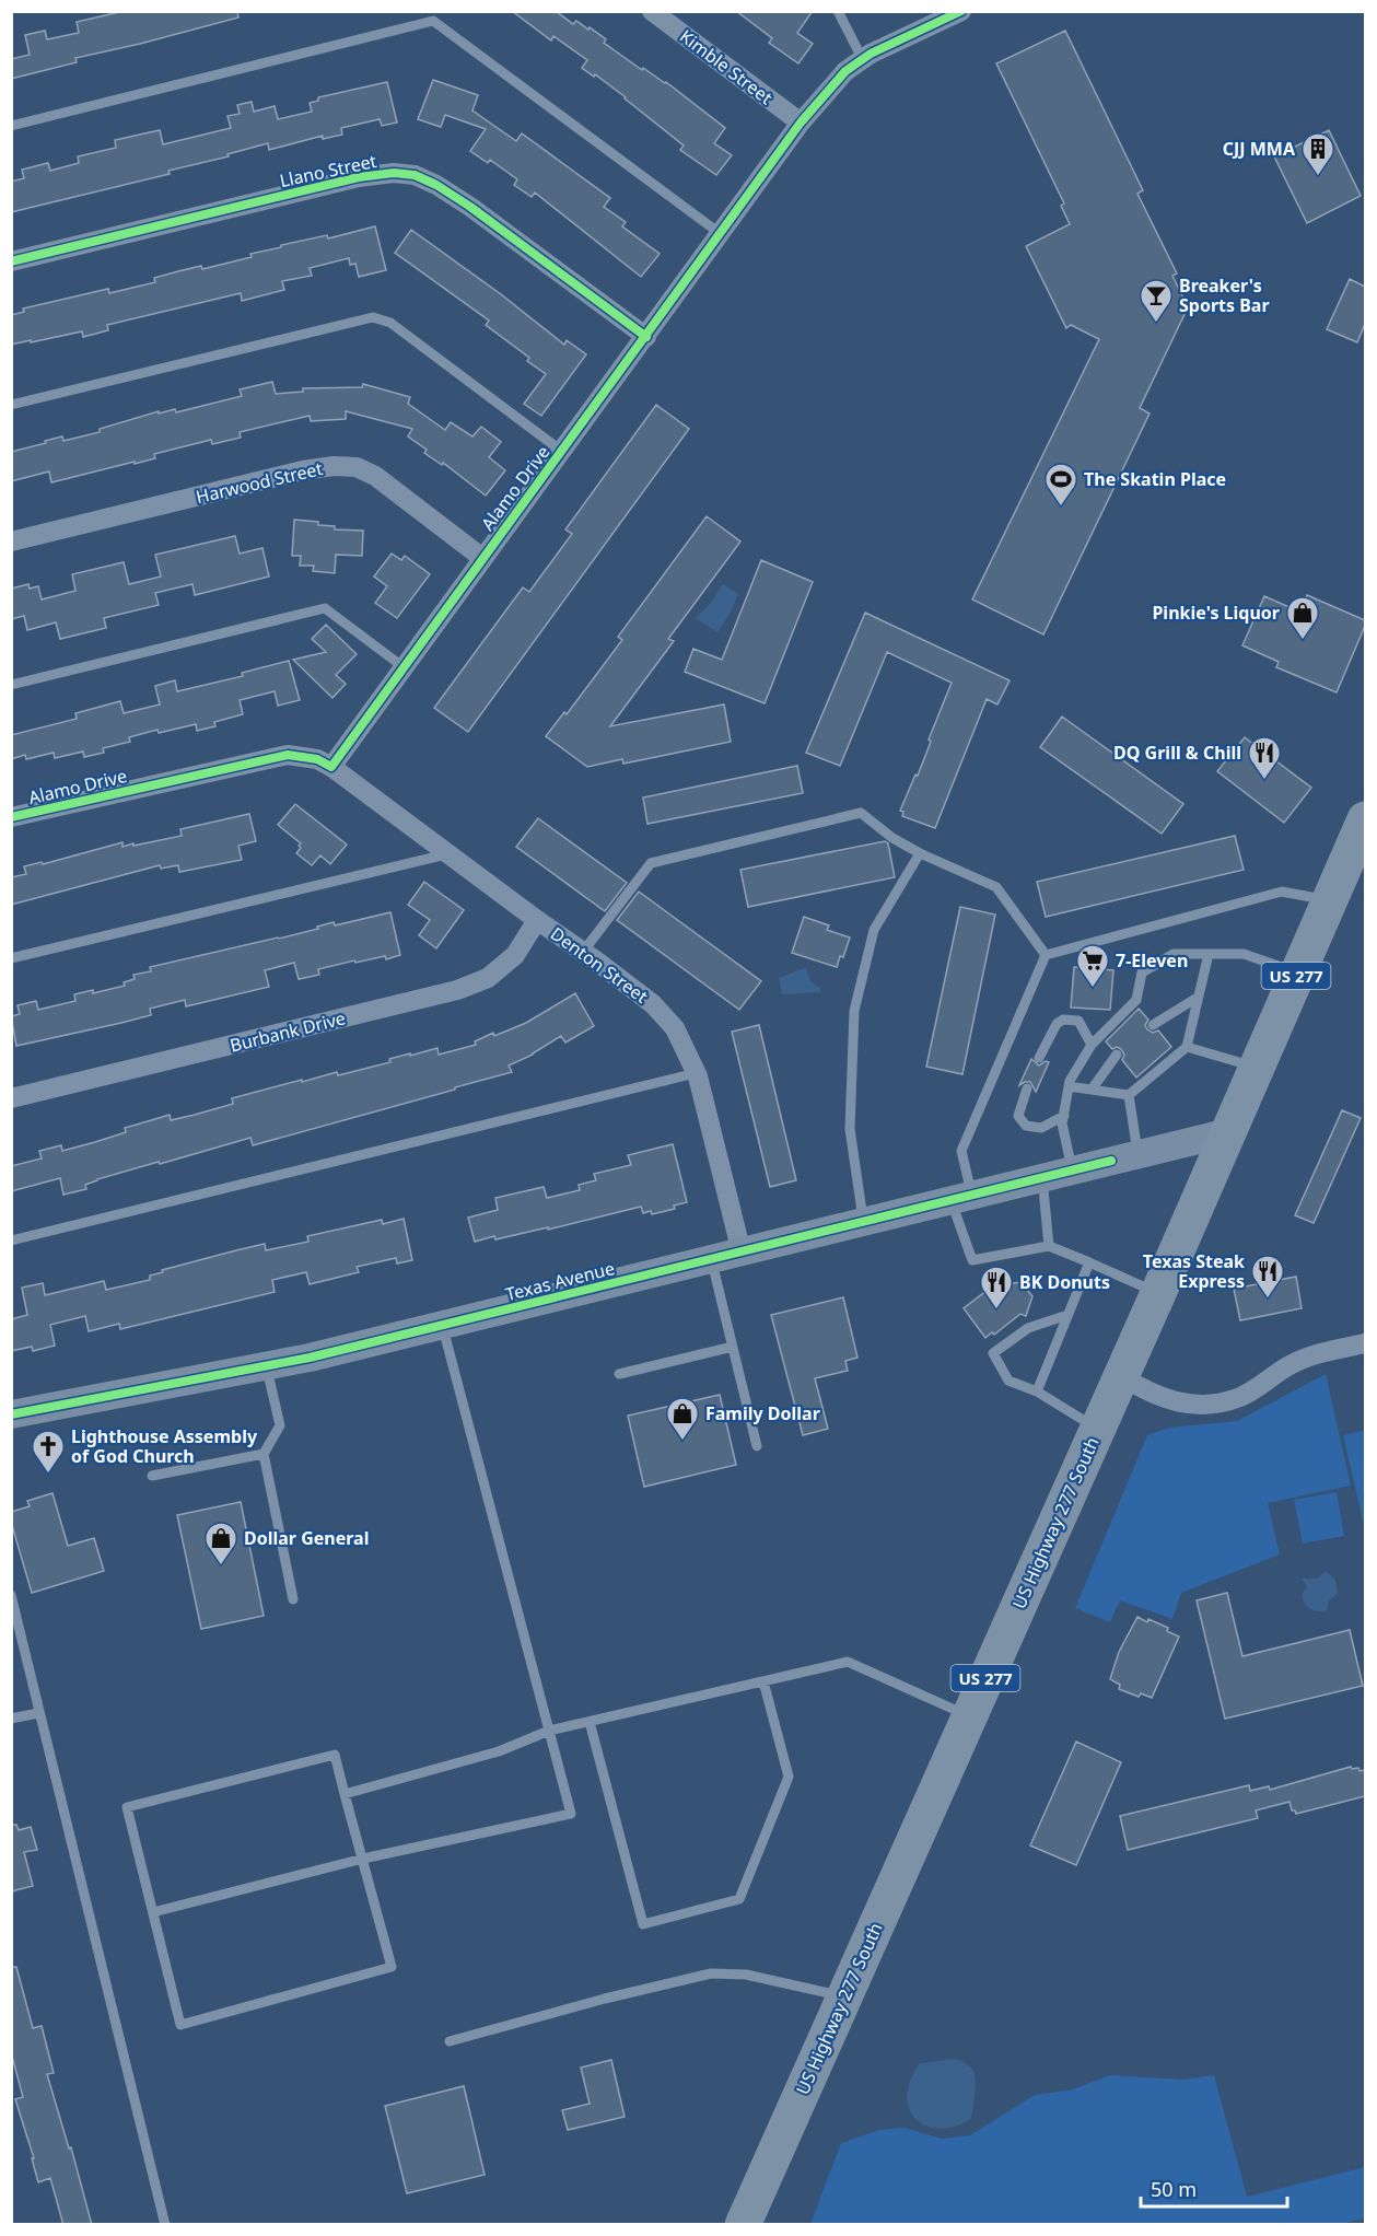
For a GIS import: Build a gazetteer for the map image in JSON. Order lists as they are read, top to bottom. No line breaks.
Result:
{"streets":{"highway":["US 277","US Highway 277 South"],"street":["Kimble Street","Llano Street","Harwood Street","Alamo Drive","Denton Street","Burbank Drive","Texas Avenue"]},"crossings":[["Kimble Street","Alamo Drive"],["Llano Street","Alamo Drive"],["Harwood Street","Alamo Drive"],["Alamo Drive","Denton Street"],["Denton Street","Burbank Drive"],["Denton Street","Texas Avenue"],["Texas Avenue","US Highway 277 South"]],"places":{"building":["CJJ MMA"],"bar":["Breaker's Sports Bar"],"sports":["The Skatin Place"],"shop":["Pinkie's Liquor","Family Dollar","Dollar General"],"restaurant":["DQ Grill & Chill","Texas Steak Express","BK Donuts"],"supermarket":["7-Eleven"],"church":["Lighthouse Assembly of God Church"]},"scale_bar":"50 m"}
